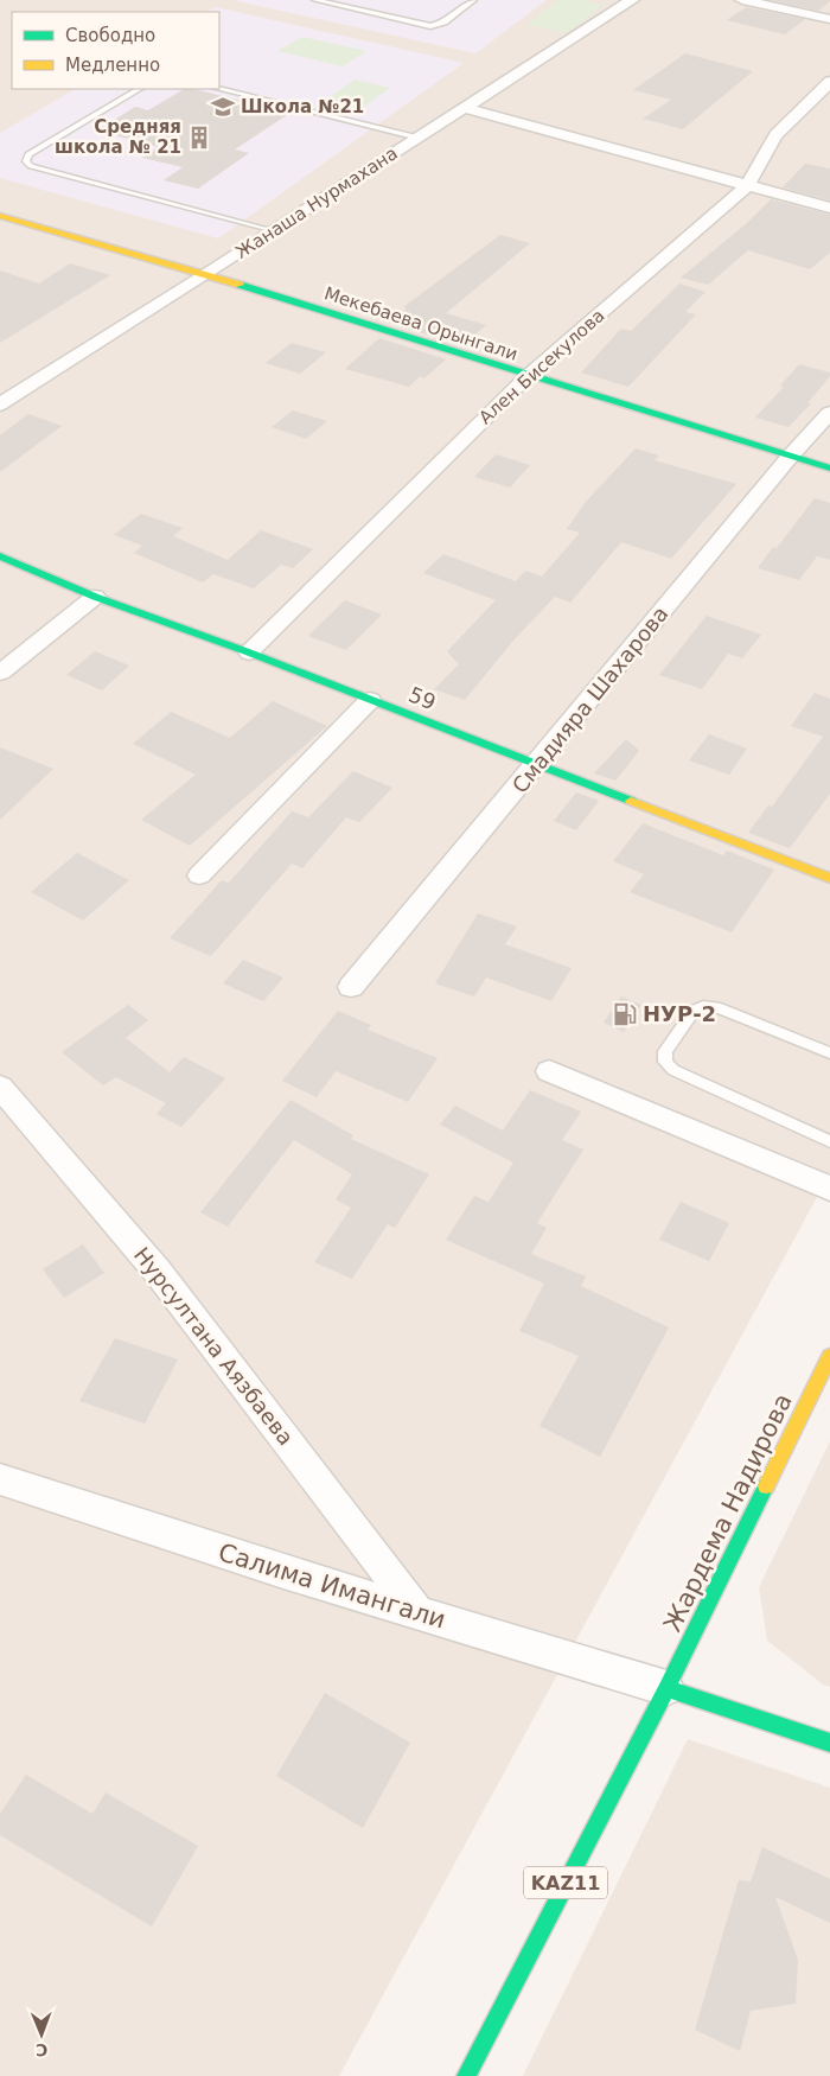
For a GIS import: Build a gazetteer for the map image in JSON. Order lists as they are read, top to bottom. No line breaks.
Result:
{"streets":{"main road":["Мекебаева Орынгали","59","Жардема Надирова","KAZ11"],"street":["Жанаша Нурмахана","Ален Бисекулова","Смадияра Шахарова","Нурсултана Аязбаева","Салима Имангали"]},"crossings":[["Жанаша Нурмахана","Мекебаева Орынгали"],["Мекебаева Орынгали","Ален Бисекулова"],["Мекебаева Орынгали","Смадияра Шахарова"],["Ален Бисекулова","59"],["59","Смадияра Шахарова"],["Нурсултана Аязбаева","Салима Имангали"],["Жардема Надирова","Салима Имангали"],["Жардема Надирова","KAZ11"],["Салима Имангали","KAZ11"]],"places":{"school or university":["Школа №21"],"building":["Средняя школа № 21"],"fuel station":["НУР-2"]},"legend":["Свободно","Медленно"],"north":"bottom"}
